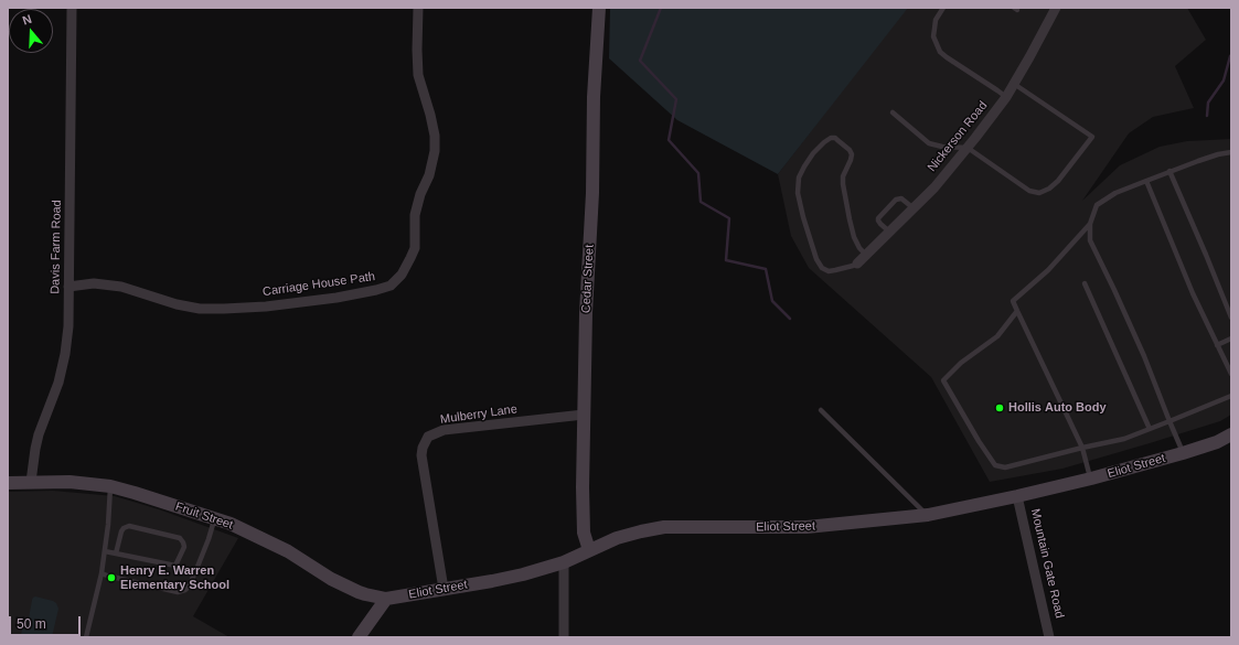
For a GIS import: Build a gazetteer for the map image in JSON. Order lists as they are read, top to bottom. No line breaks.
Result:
{"streets":{"main road":["Cedar Street","Eliot Street","Fruit Street"],"street":["Nickerson Road","Davis Farm Road","Carriage House Path","Mulberry Lane","Mountain Gate Road"]},"crossings":[["Davis Farm Road","Carriage House Path"],["Davis Farm Road","Fruit Street"],["Cedar Street","Mulberry Lane"],["Cedar Street","Eliot Street"],["Mulberry Lane","Eliot Street"],["Eliot Street","Fruit Street"],["Eliot Street","Mountain Gate Road"]],"places":["Hollis Auto Body","Henry E. Warren Elementary School"],"scale_bar":"50 m","north":"top"}
